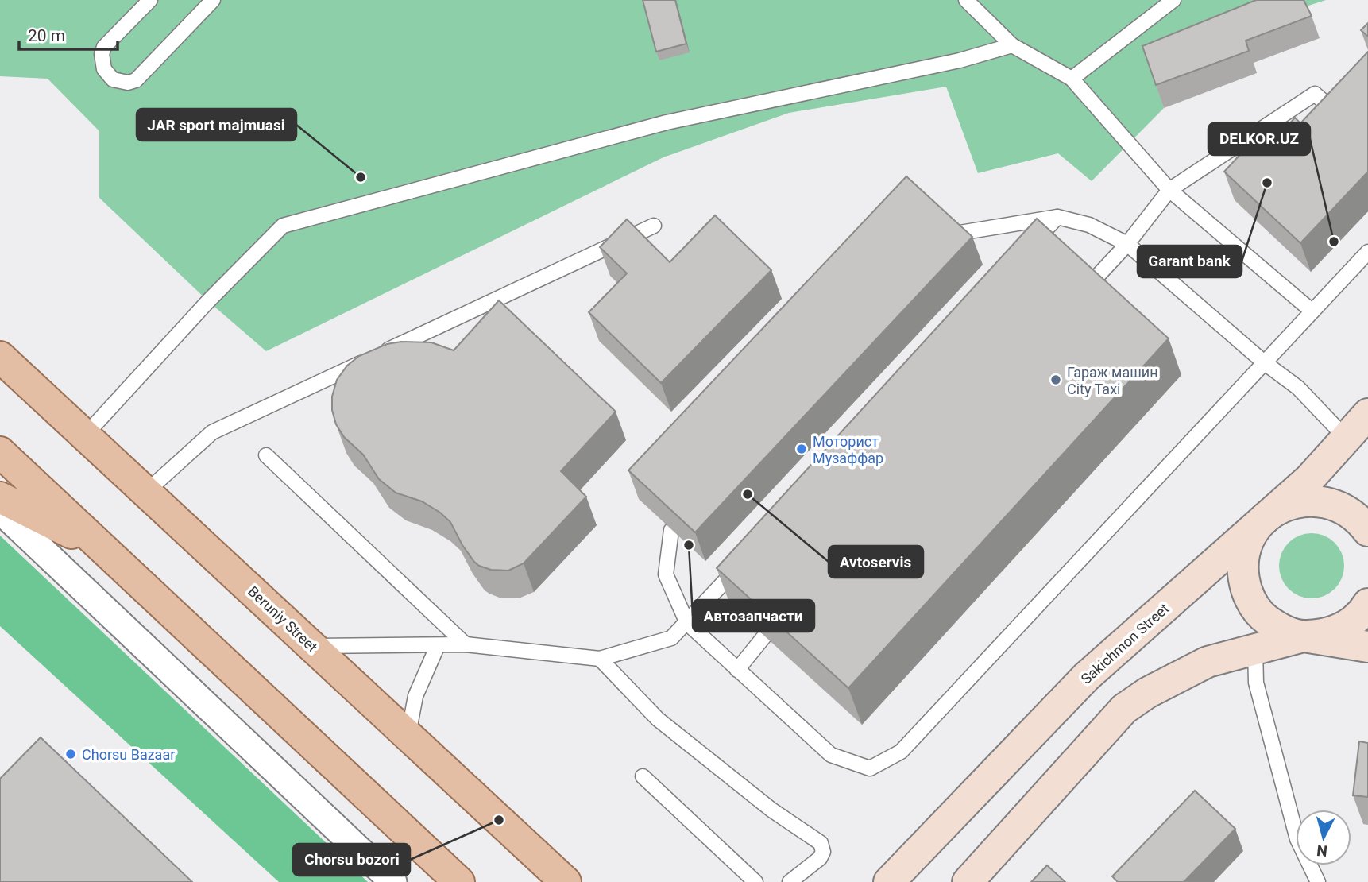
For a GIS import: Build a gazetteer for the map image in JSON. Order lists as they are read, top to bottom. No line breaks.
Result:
{"streets":{"main road":["Beruniy Street","Sakichmon Street"]},"places":["JAR sport majmuasi","Garant bank","DELKOR.UZ","Гараж машин City Taxi","Моторист Музаффар","Avtoservis","Автозапчасти","Chorsu Bazaar","Chorsu bozori"],"scale_bar":"20 m","north":"bottom"}
